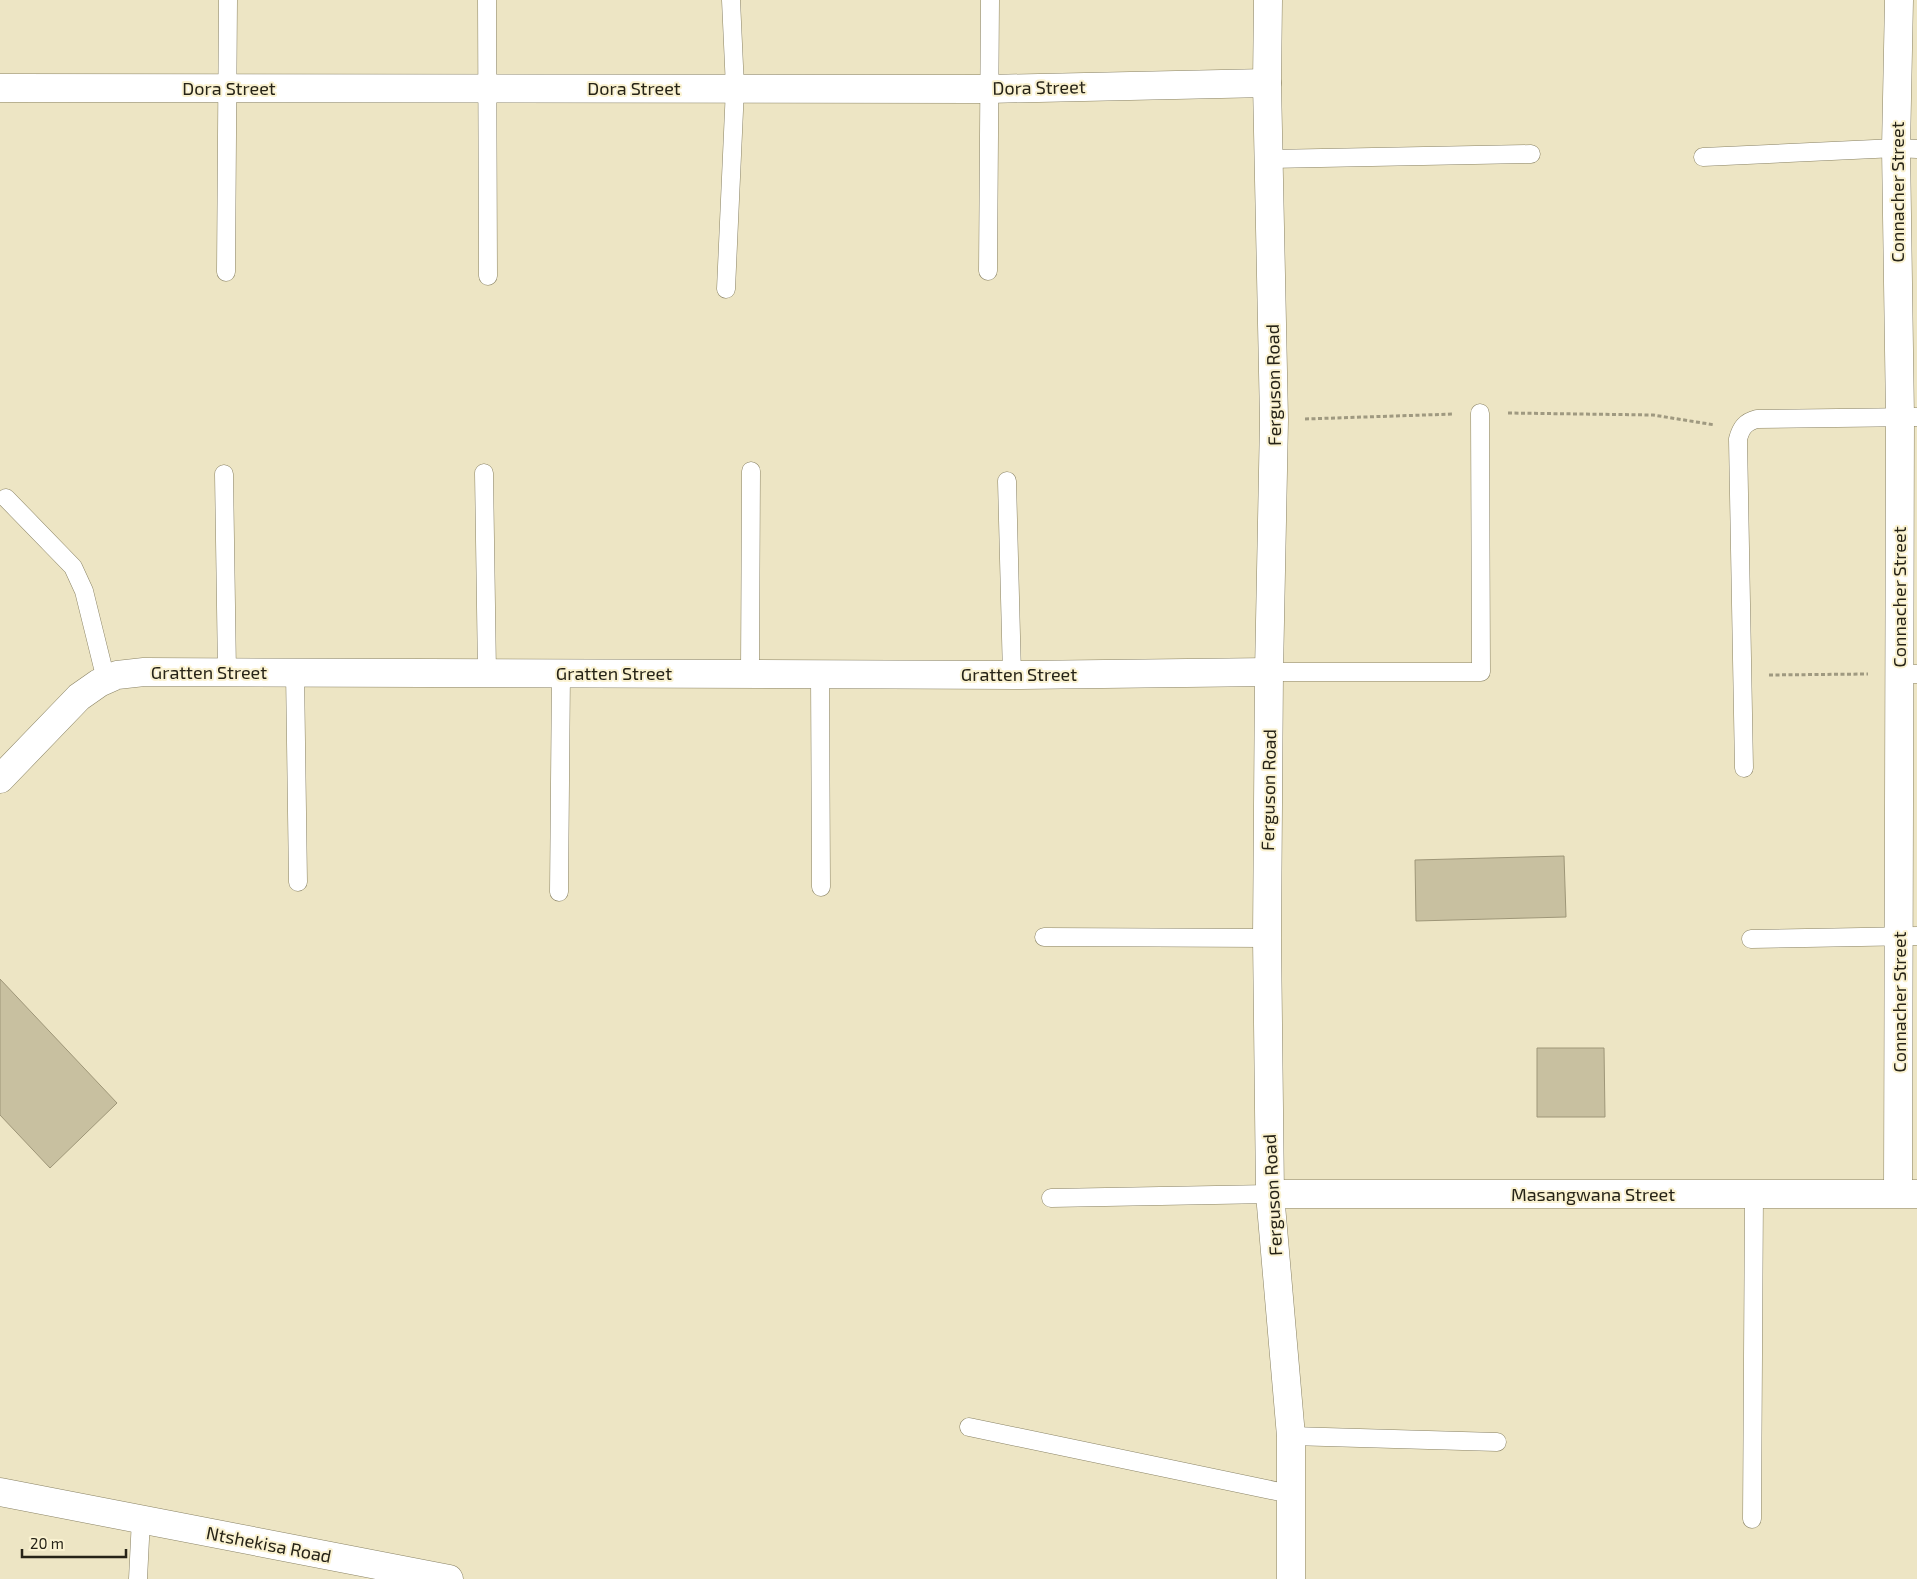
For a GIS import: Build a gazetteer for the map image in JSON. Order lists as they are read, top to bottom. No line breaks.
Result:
{"streets":{"street":["Dora Street","Connacher Street","Ferguson Road","Gratten Street","Masangwana Street","Ntshekisa Road"]},"crossings":[["Dora Street","Ferguson Road"],["Connacher Street","Masangwana Street"],["Ferguson Road","Gratten Street"],["Ferguson Road","Masangwana Street"]],"scale_bar":"20 m"}
